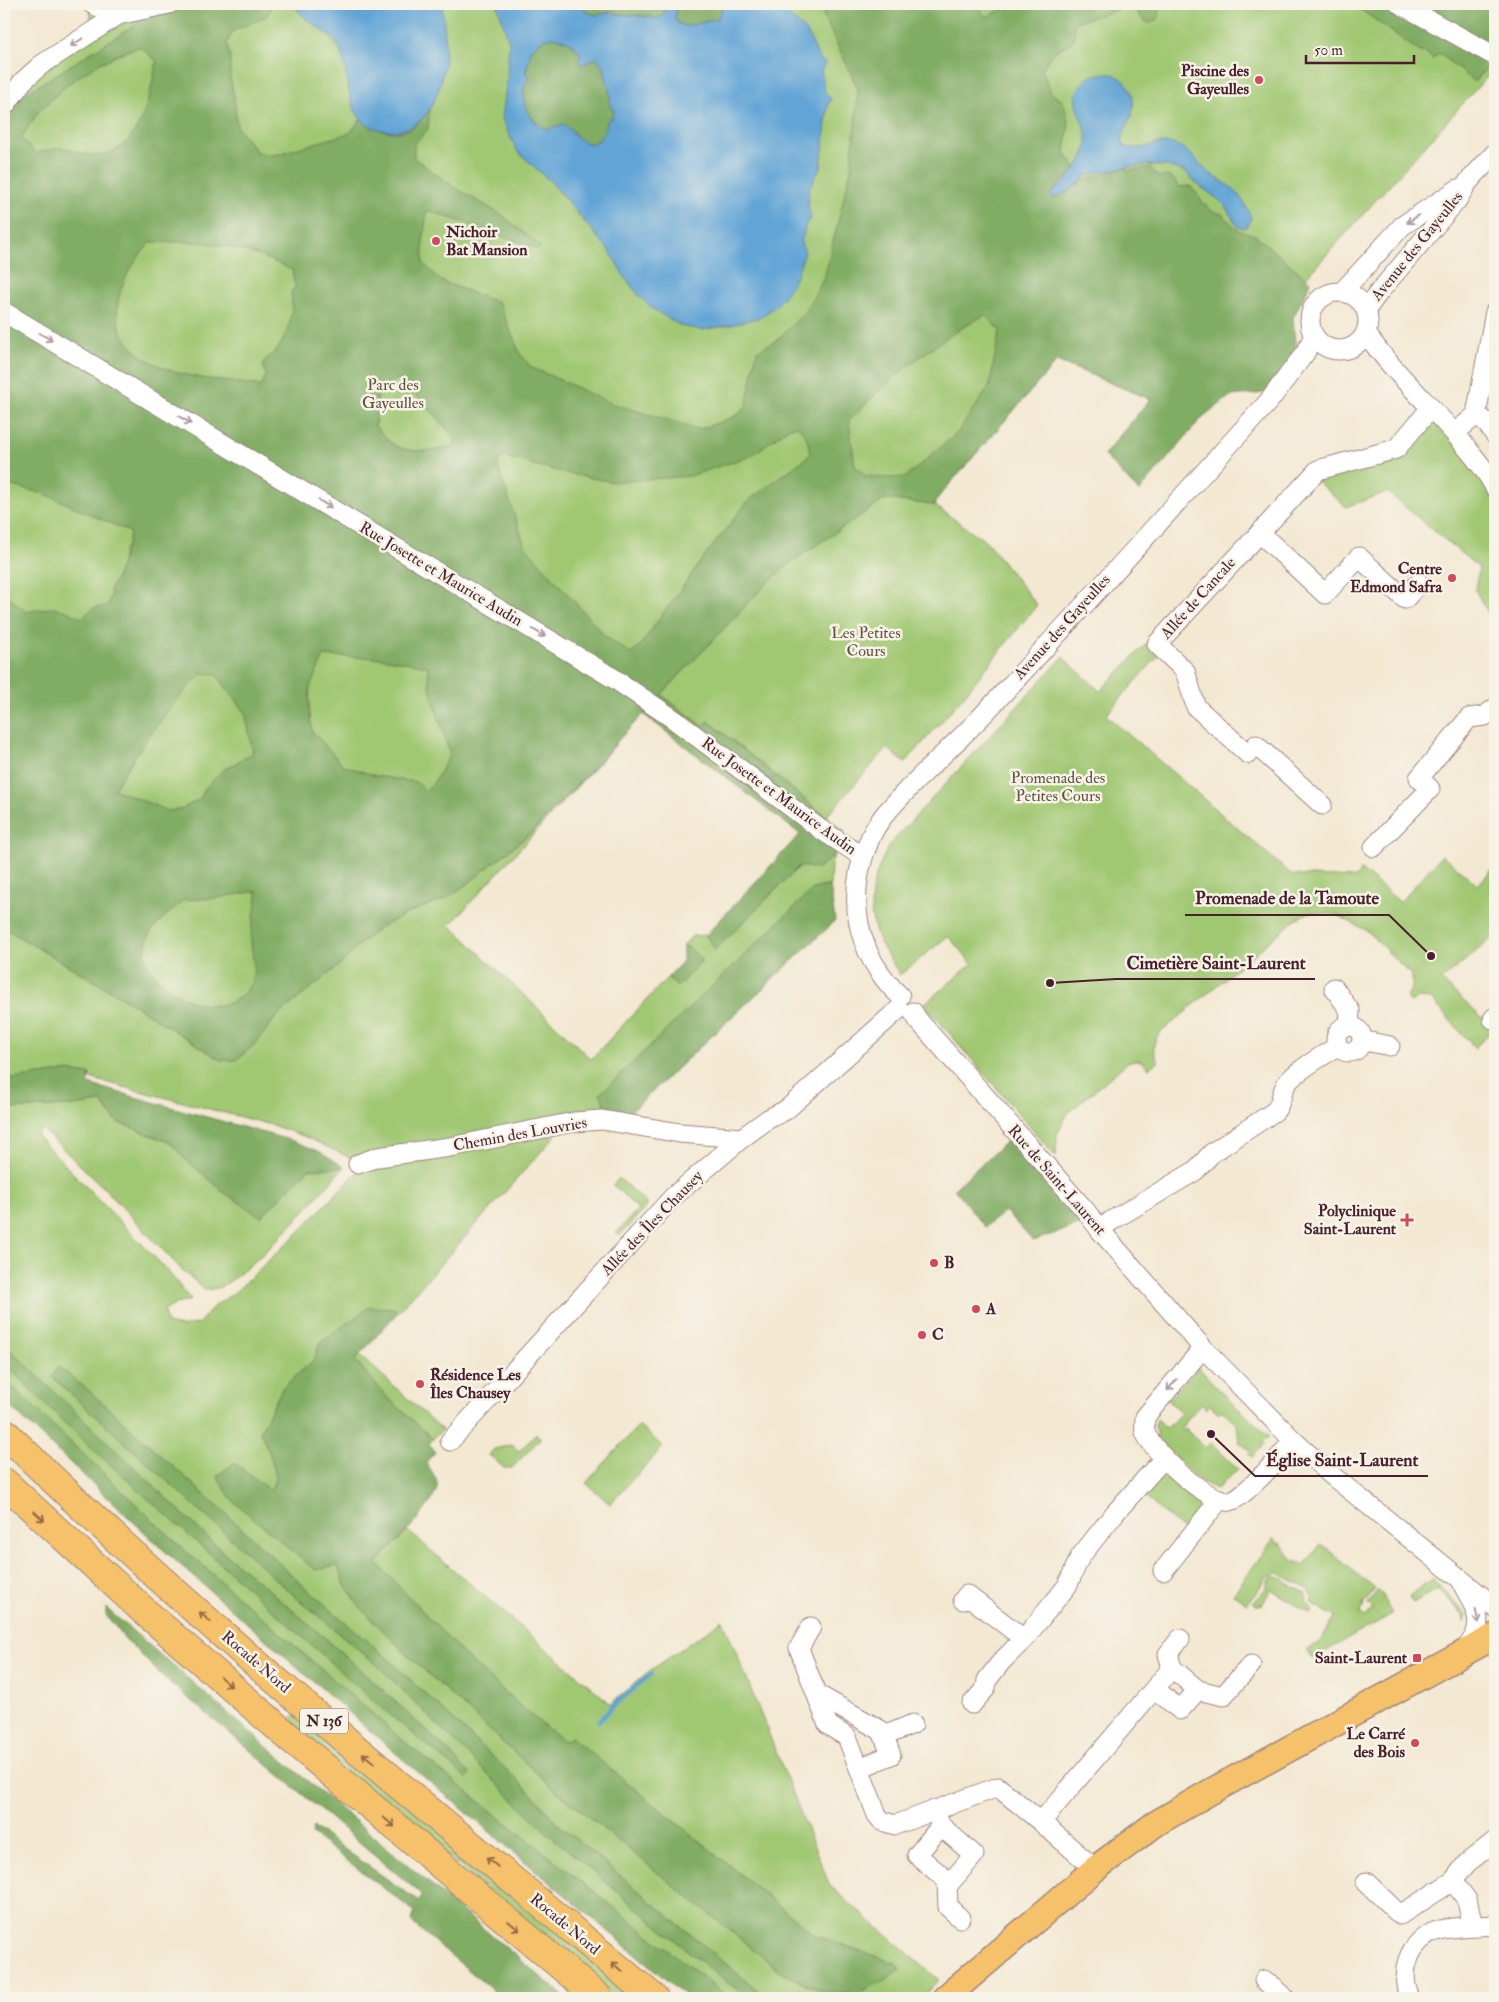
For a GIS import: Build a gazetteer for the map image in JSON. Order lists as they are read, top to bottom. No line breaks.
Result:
{"streets":{"highway":["Rocade Nord","N 136"],"street":["Avenue des Gayeulles","Rue Josette et Maurice Audin","Allée de Cancale","Chemin des Louvries","Rue de Saint-Laurent","Allée des Îles Chausey"]},"crossings":[["Avenue des Gayeulles","Rue Josette et Maurice Audin"],["Avenue des Gayeulles","Rue de Saint-Laurent"],["Rue Josette et Maurice Audin","Rue de Saint-Laurent"],["Chemin des Louvries","Allée des Îles Chausey"],["Rue de Saint-Laurent","Allée des Îles Chausey"]],"one_way":["Rue Josette et Maurice Audin"],"parks":["Parc des Gayeulles","Les Petites Cours","Promenade des Petites Cours"],"places":{"other":["Piscine des Gayeulles","Nichoir Bat Mansion","Centre Edmond Safra","Promenade de la Tamoute","Cimetière Saint-Laurent","B","A","C","Résidence Les Îles Chausey","Église Saint-Laurent","Le Carré des Bois"],"health":["Polyclinique Saint-Laurent"],"transit":["Saint-Laurent"]},"scale_bar":"50 m"}
